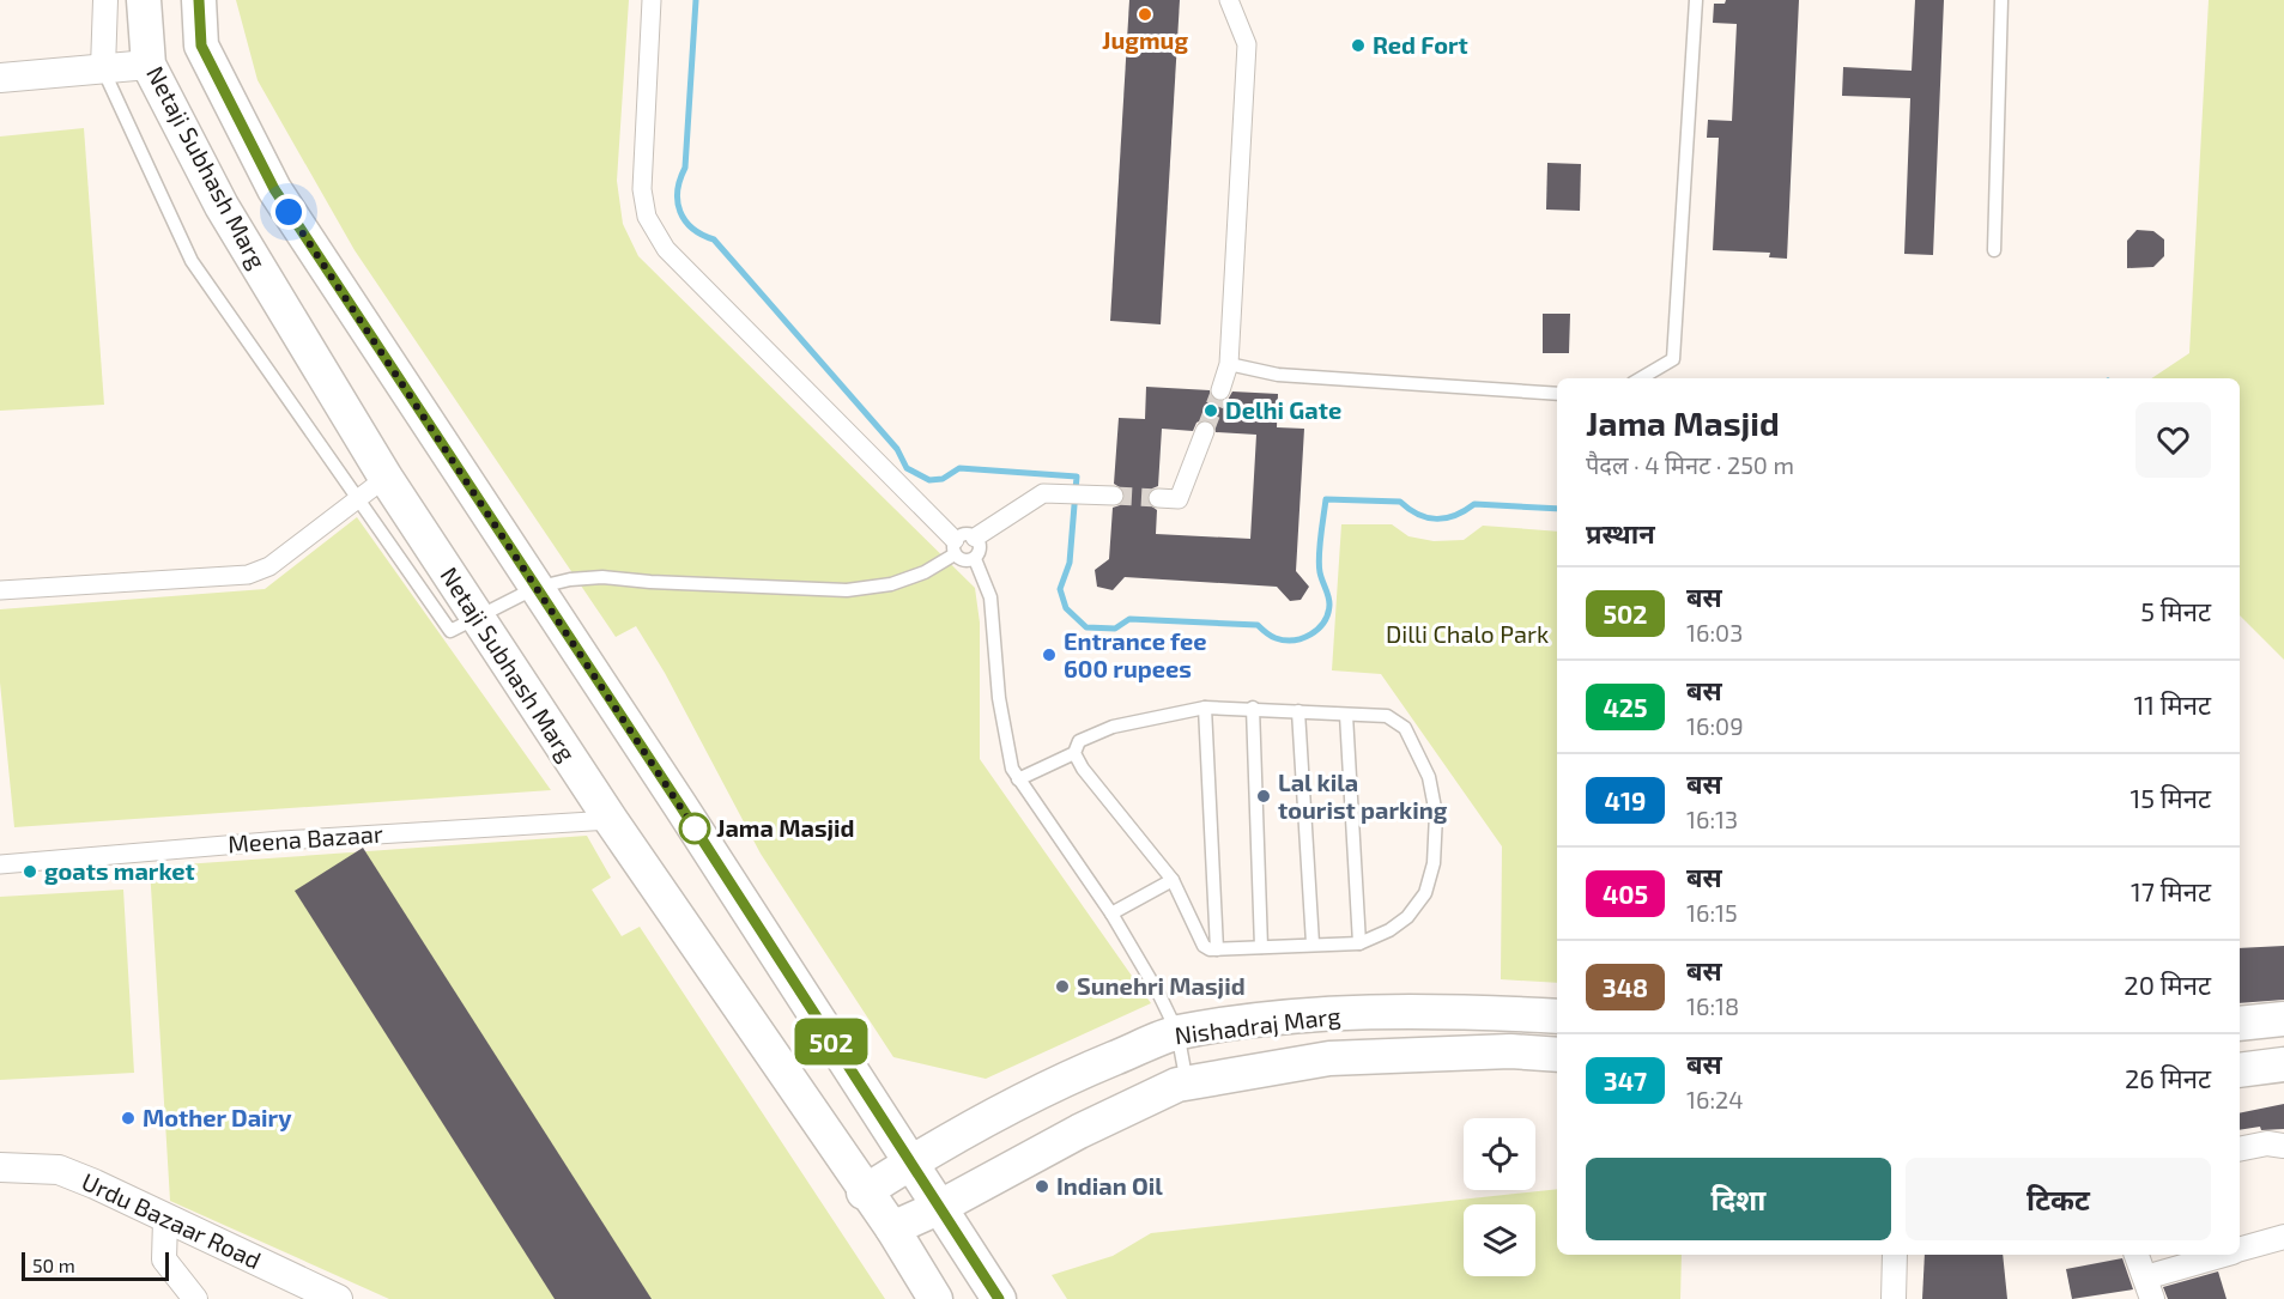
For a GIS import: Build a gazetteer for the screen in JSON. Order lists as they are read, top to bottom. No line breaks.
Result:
{"streets":{"main road":["Netaji Subhash Marg","Nishadraj Marg"],"street":["Meena Bazaar","Urdu Bazaar Road"]},"crossings":[["Netaji Subhash Marg","Meena Bazaar"],["Netaji Subhash Marg","Nishadraj Marg"]],"parks":["Dilli Chalo Park"],"places":["Jugmug","Red Fort","Delhi Gate","Entrance fee 600 rupees","Lal kila tourist parking","Jama Masjid","goats market","Sunehri Masjid","Mother Dairy","Indian Oil"],"lines":["bus line 502"],"scale_bar":"50 m","page":{"on_map":"502","heading":[["Jama Masjid","पैदल · 4 मिनट · 250 m"],"प्रस्थान"],"list":[{"mark":"502","name":"बस","note":"16:03","value":"5 मिनट"},{"mark":"425","name":"बस","note":"16:09","value":"11 मिनट"},{"mark":"419","name":"बस","note":"16:13","value":"15 मिनट"},{"mark":"405","name":"बस","note":"16:15","value":"17 मिनट"},{"mark":"348","name":"बस","note":"16:18","value":"20 मिनट"},{"mark":"347","name":"बस","note":"16:24","value":"26 मिनट"}],"buttons":["दिशा","टिकट"],"scale":"50 m"}}
